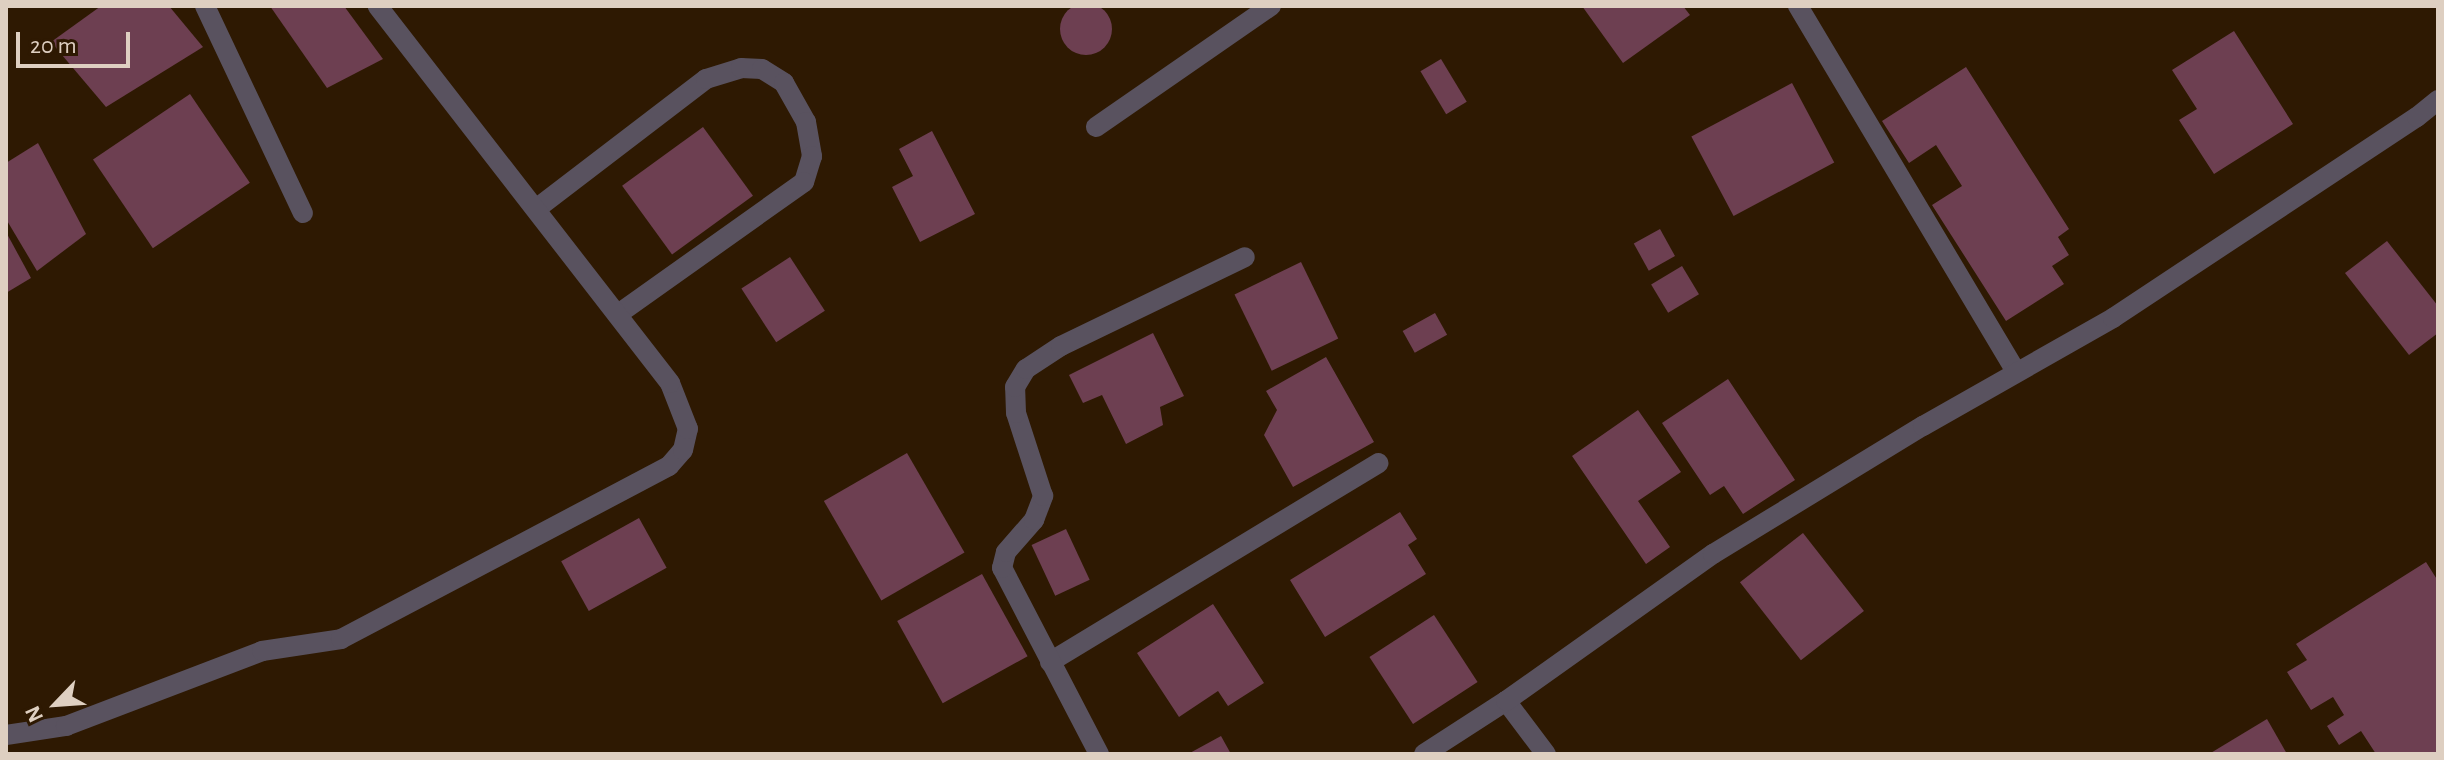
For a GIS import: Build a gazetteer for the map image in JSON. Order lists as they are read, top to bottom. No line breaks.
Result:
{"scale_bar":"20 m","north":"bottom left"}
